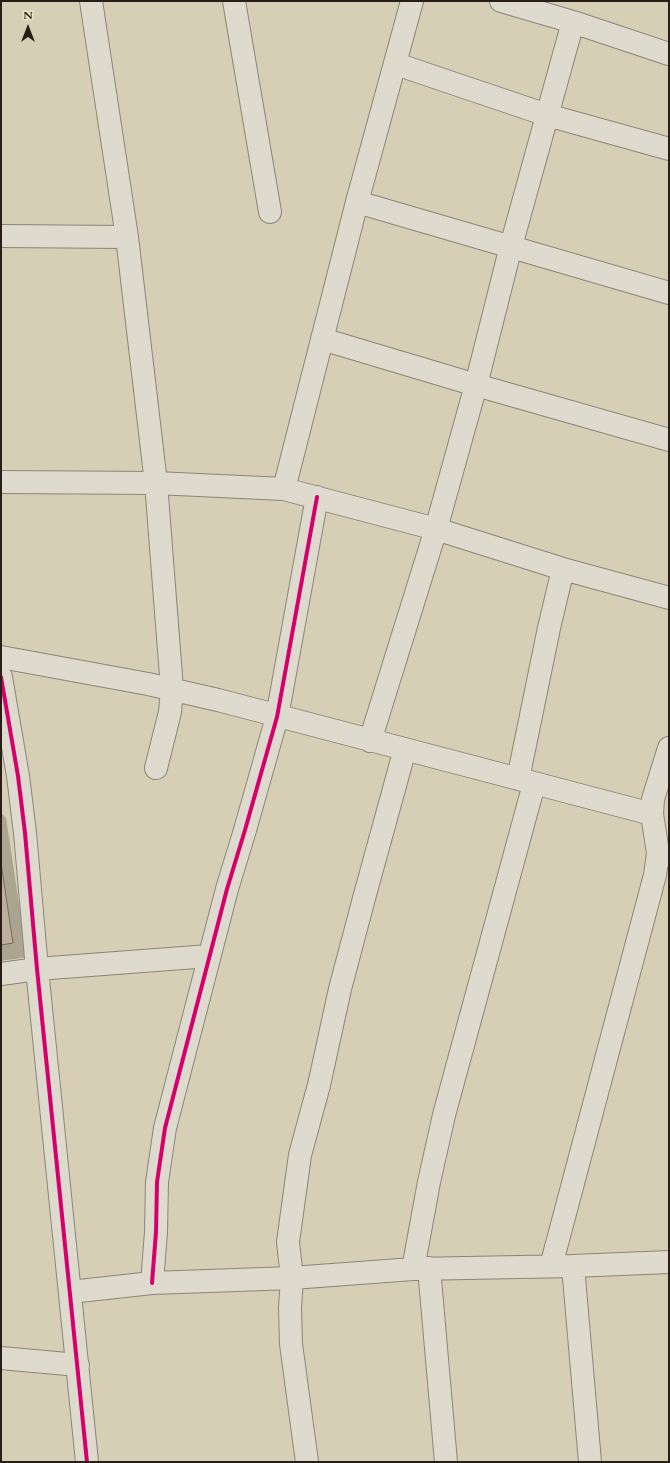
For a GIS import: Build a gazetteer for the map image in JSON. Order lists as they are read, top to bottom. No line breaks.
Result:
{"north":"top"}
